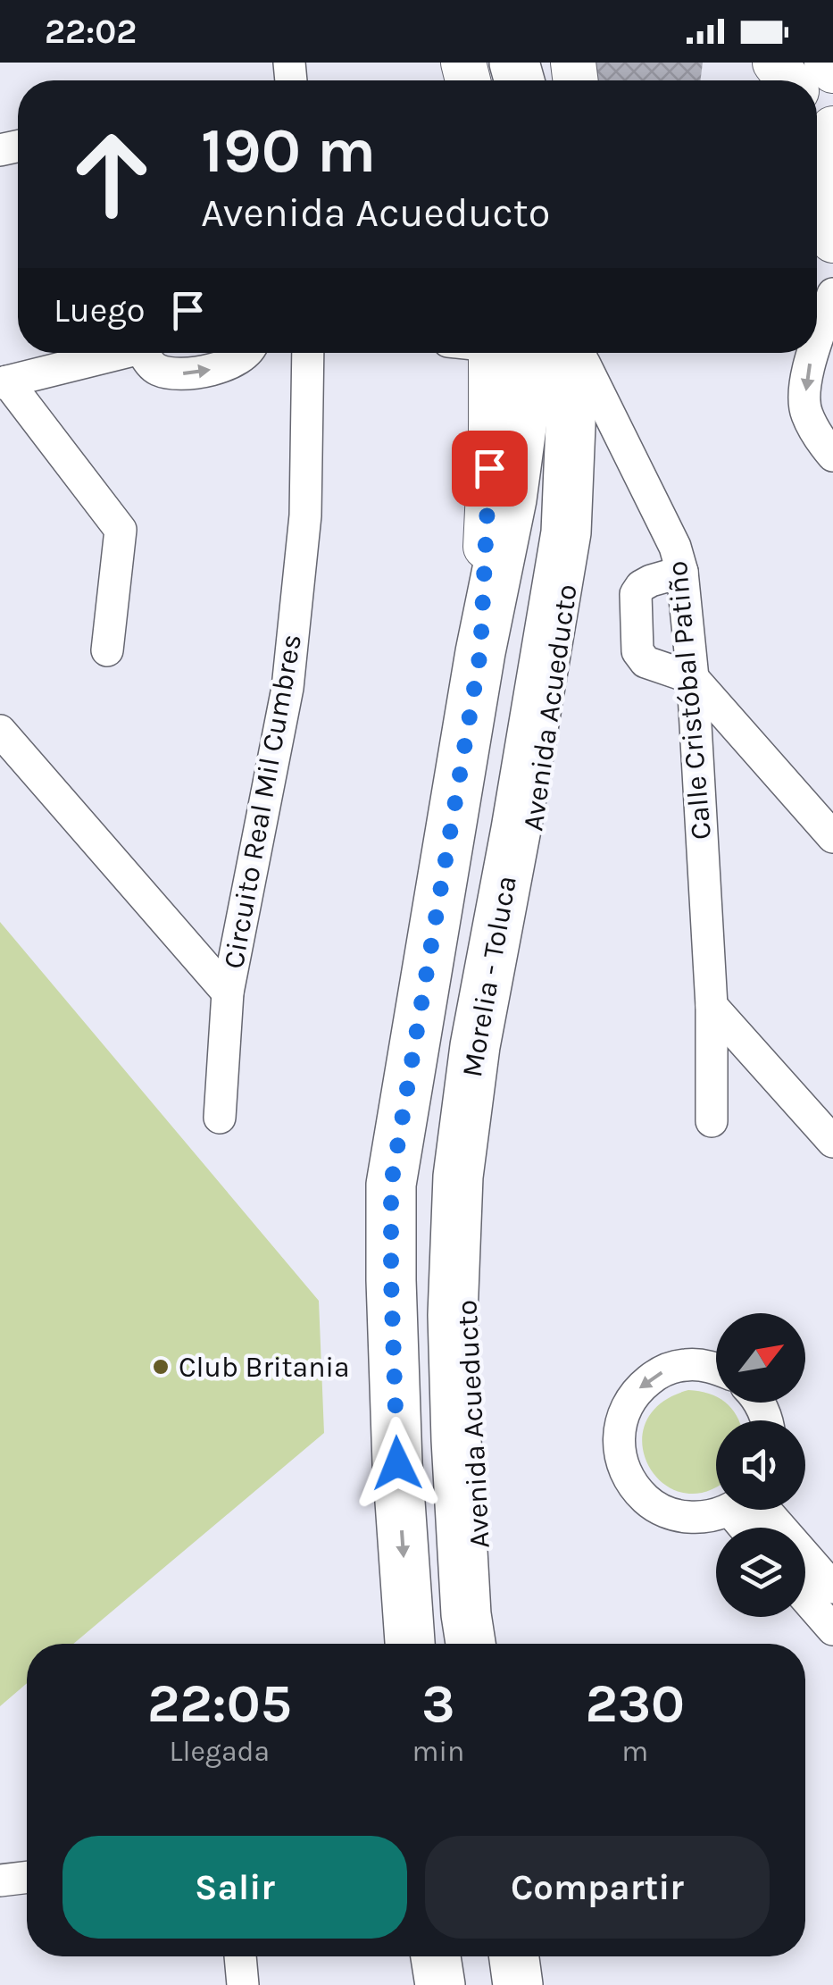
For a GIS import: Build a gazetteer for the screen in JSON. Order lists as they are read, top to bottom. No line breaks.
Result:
{"streets":{"main road":["Morelia - Toluca"],"street":["Calle Cristóbal Patiño","Circuito Real Mil Cumbres"]},"places":["Club Britania"],"north":"top right","page":{"status":"22:02","turn":["190 m","Avenida Acueducto"],"then":"Luego","eta":["22:05","Llegada","3","min","230","m"],"buttons":["Salir","Compartir"]}}
